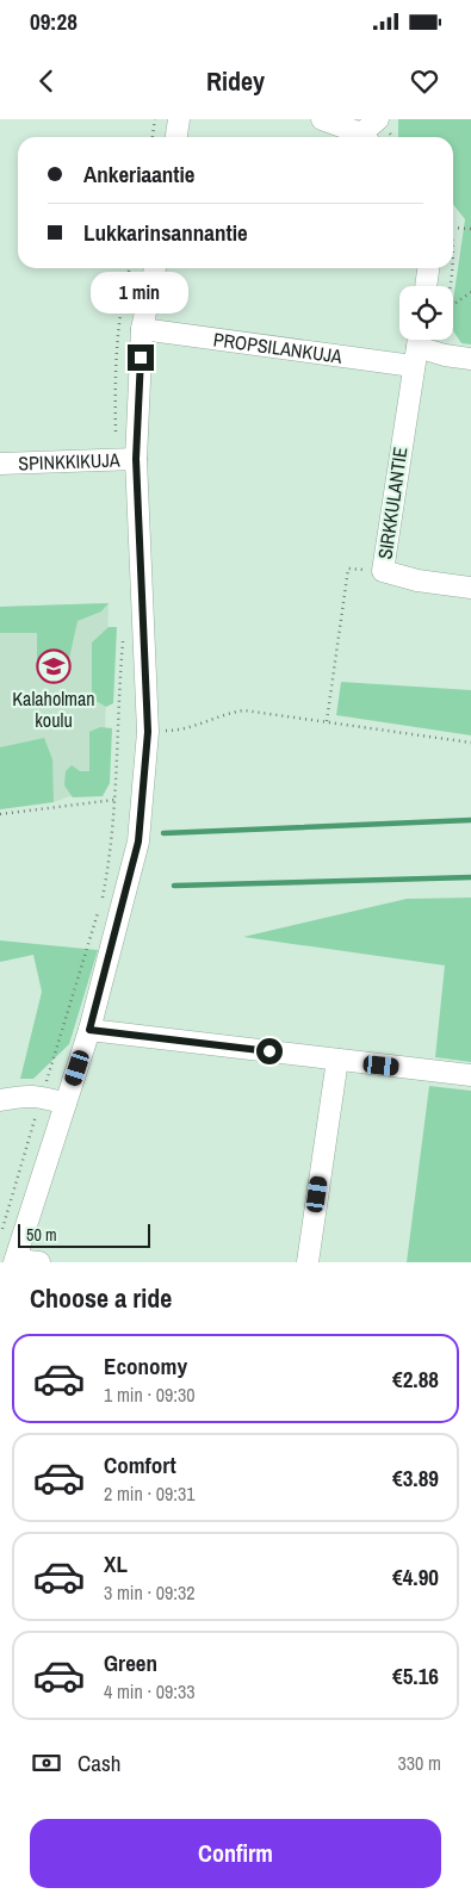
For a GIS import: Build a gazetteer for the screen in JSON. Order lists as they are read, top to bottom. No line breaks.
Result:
{"streets":{"street":["PROPSILANKUJA","SPINKKIKUJA","SIRKKULANTIE"]},"crossings":[["PROPSILANKUJA","SIRKKULANTIE"]],"places":{"school or university":["Kalaholman koulu"]},"scale_bar":"50 m","page":{"status":"09:28","header":"Ridey","banner":["Ankeriaantie","Lukkarinsannantie"],"bubble":"1 min","scale":"50 m","heading":"Choose a ride","list":[{"name":"Economy","note":"1 min · 09:30","value":"€2.88"},{"name":"Comfort","note":"2 min · 09:31","value":"€3.89"},{"name":"XL","note":"3 min · 09:32","value":"€4.90"},{"name":"Green","note":"4 min · 09:33","value":"€5.16"}],"pay":["Cash","330 m"],"buttons":"Confirm"}}
